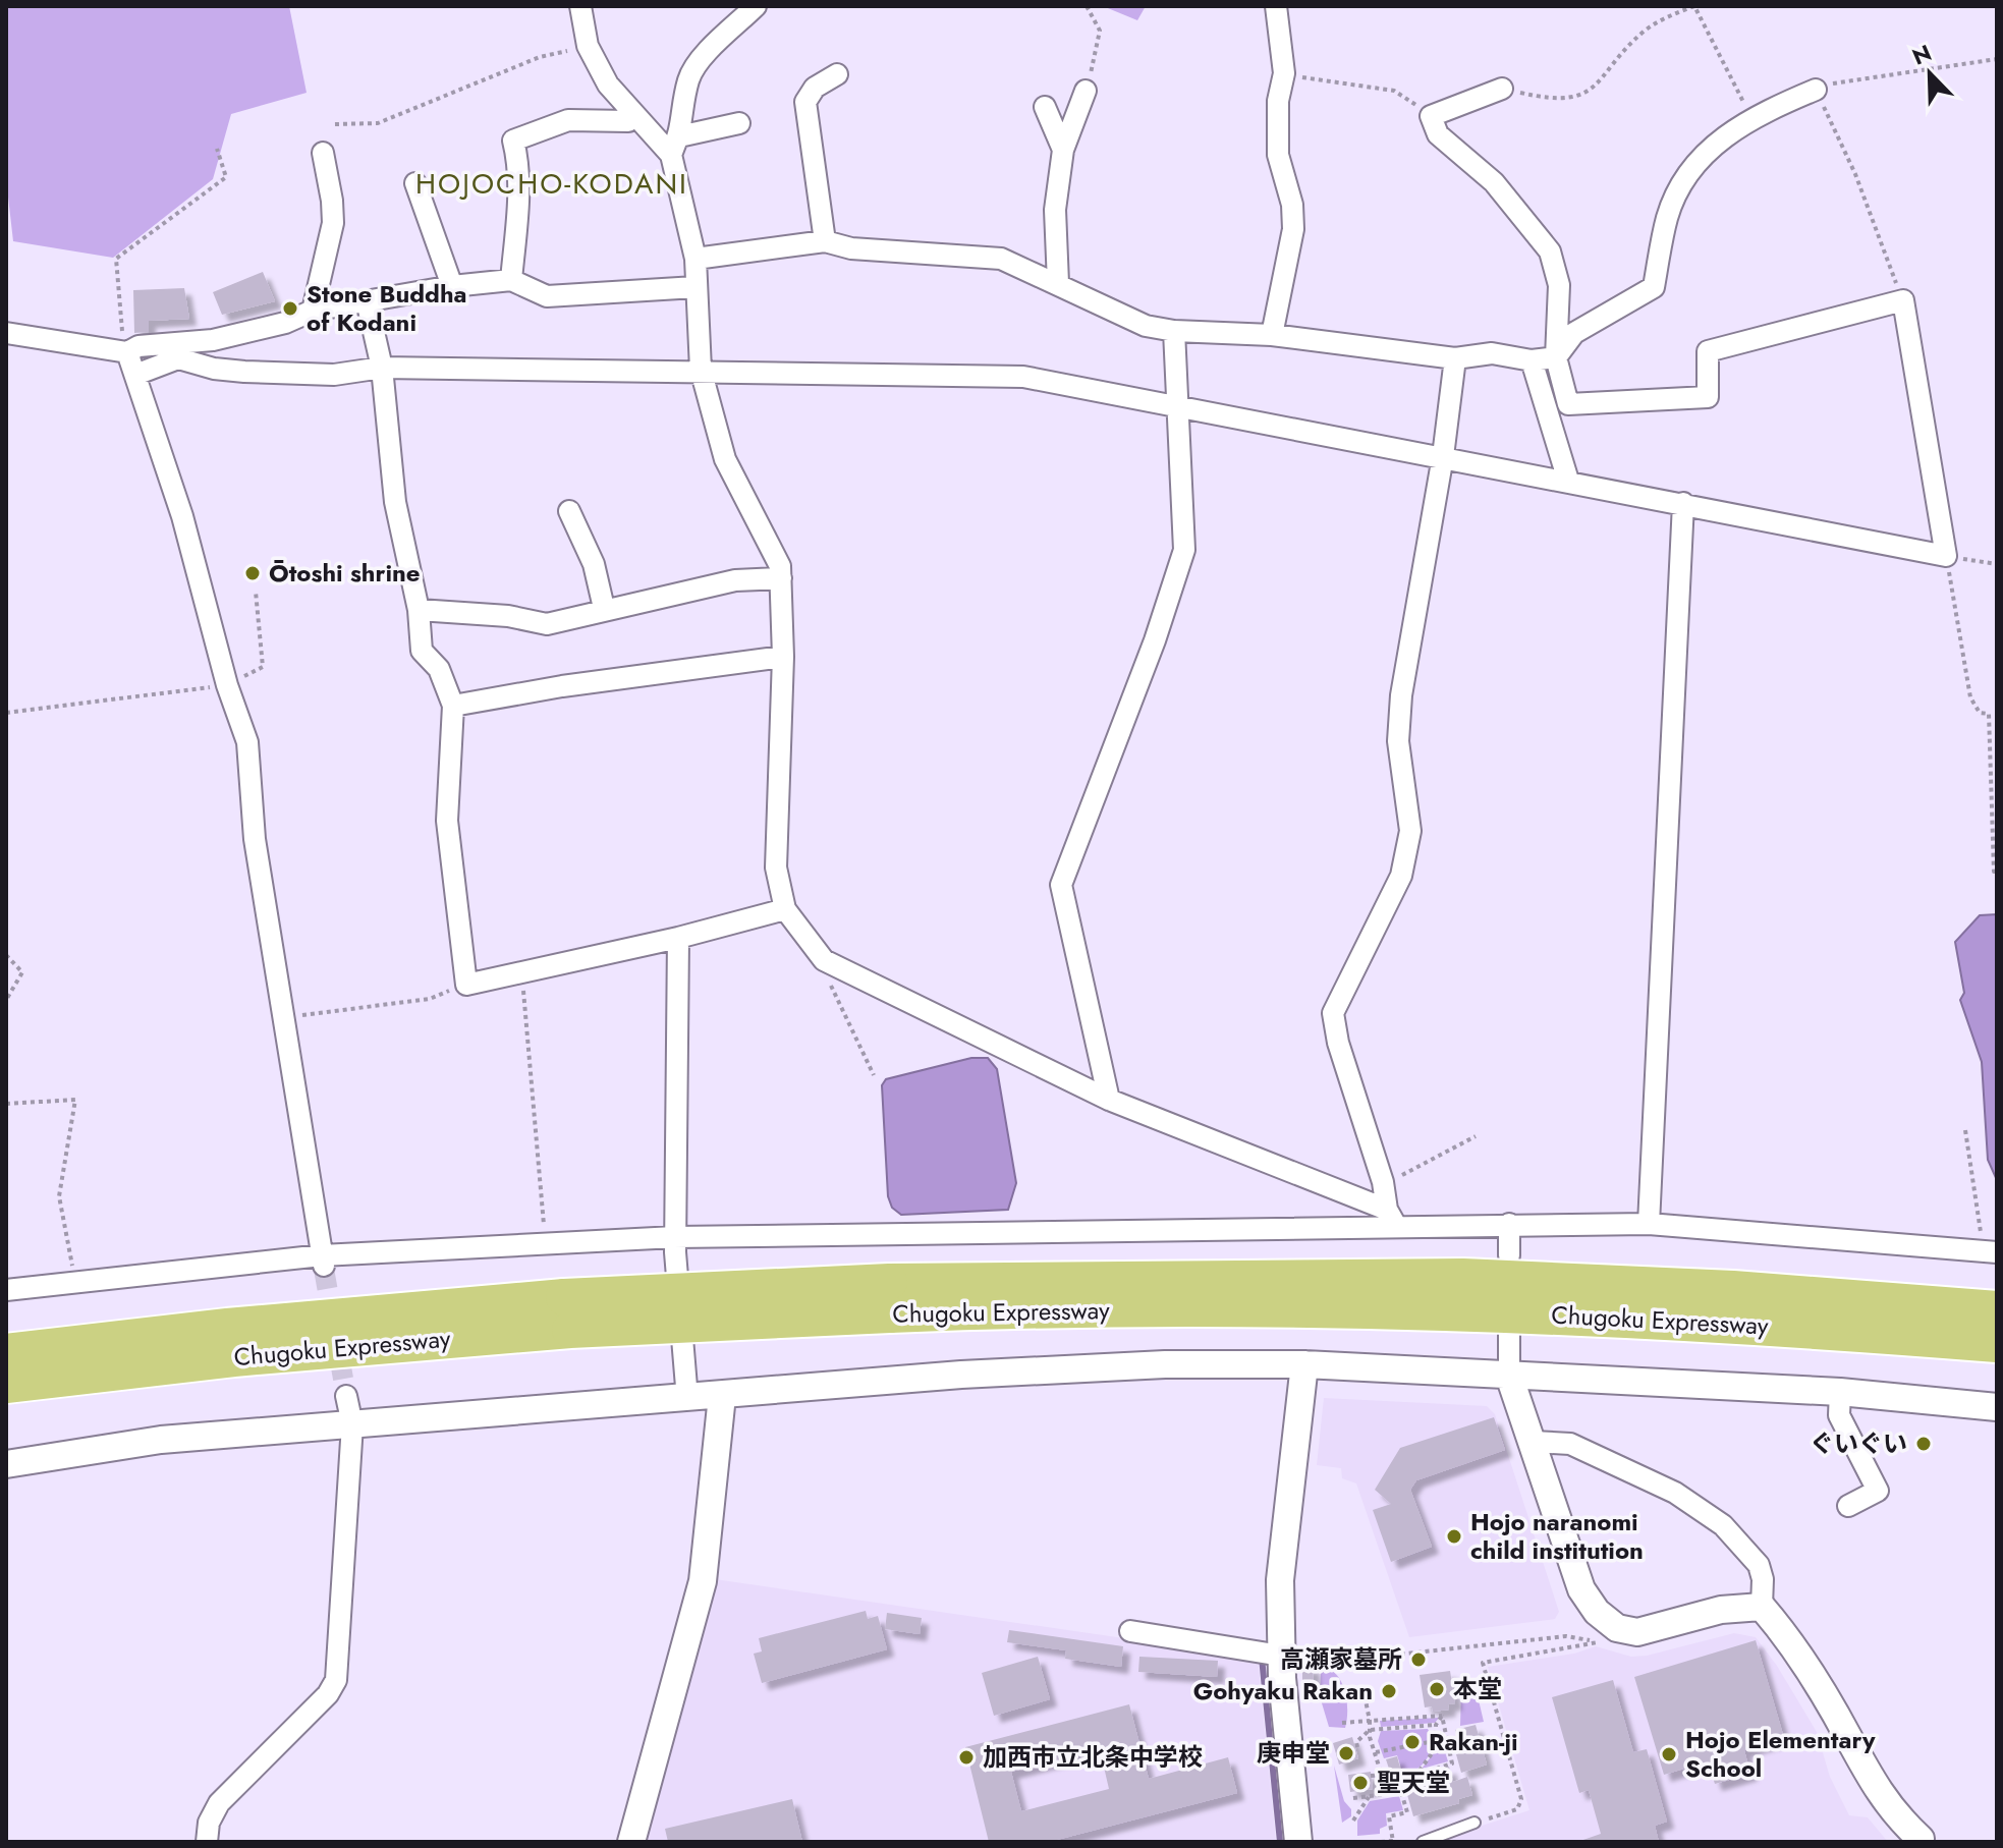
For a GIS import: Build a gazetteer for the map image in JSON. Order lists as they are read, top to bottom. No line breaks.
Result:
{"streets":{"highway":["Chugoku Expressway"]},"districts":["HOJOCHO-KODANI"],"places":["Stone Buddha of Kodani","Ōtoshi shrine","ぐいぐい","Hojo naranomi child institution","高瀬家墓所","本堂","Gohyaku Rakan","Rakan-ji","庚申堂","Hojo Elementary School","加西市立北条中学校","聖天堂"],"north":"top left"}
